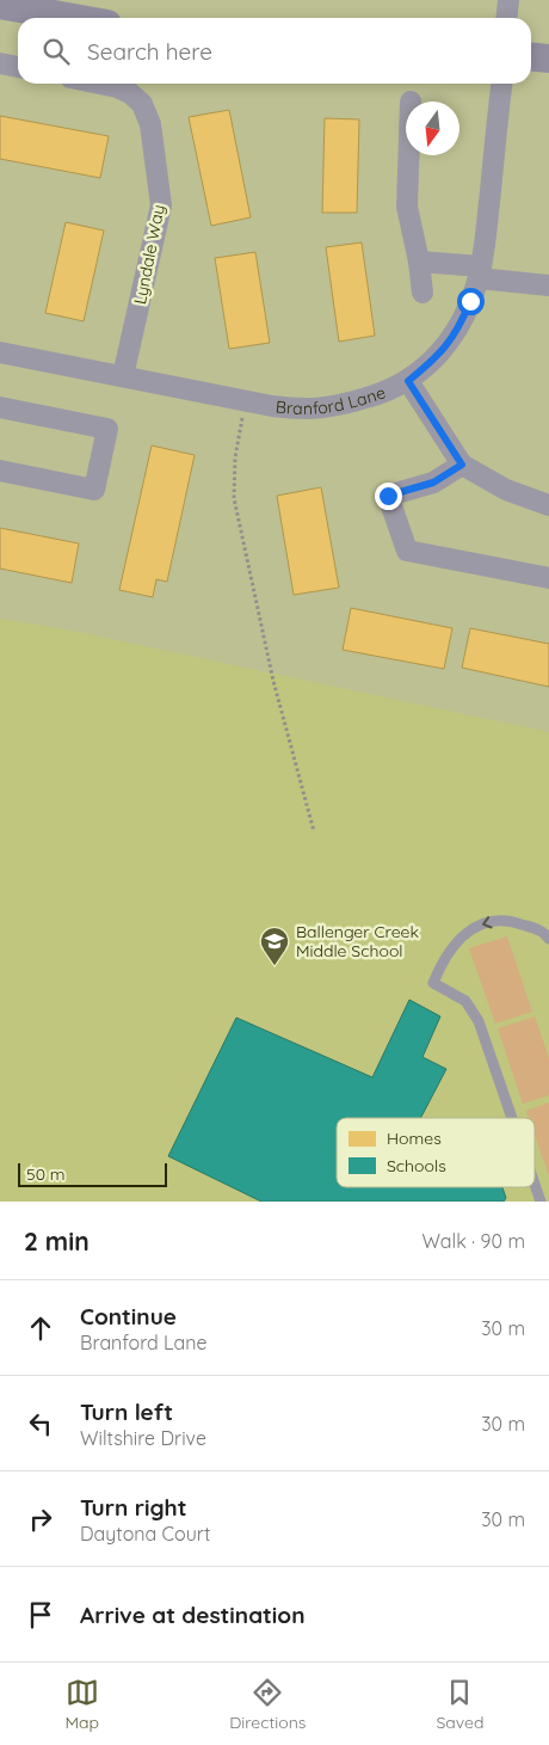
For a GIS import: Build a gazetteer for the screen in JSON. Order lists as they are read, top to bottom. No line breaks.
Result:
{"streets":{"street":["Lyndale Way","Branford Lane"]},"crossings":[["Lyndale Way","Branford Lane"]],"places":{"school or university":["Ballenger Creek Middle School"]},"legend":["Homes","Schools"],"scale_bar":"50 m","north":"bottom","page":{"search":"Search here","scale":"50 m","heading":["2 min","Walk · 90 m"],"list":[["Continue","Branford Lane","30 m"],["Turn left","Wiltshire Drive","30 m"],["Turn right","Daytona Court","30 m"],"Arrive at destination"],"nav":["Map","Directions","Saved"]}}
